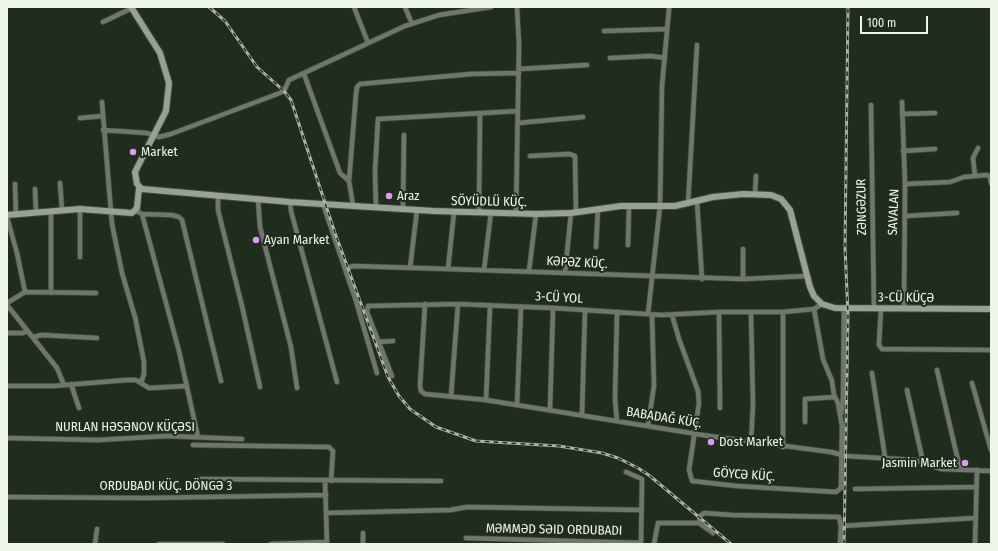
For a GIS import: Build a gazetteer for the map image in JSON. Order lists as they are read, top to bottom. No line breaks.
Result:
{"streets":{"street":["SÖYÜDLÜ KÜÇ.","ZƏNGƏZUR","SAVALAN","KƏPƏZ KÜÇ.","3-CÜ YOL","3-CÜ KÜÇƏ","BABADAĞ KÜÇ.","NURLAN HƏSƏNOV KÜÇƏSI","GÖYCƏ KÜÇ.","ORDUBADI KÜÇ. DÖNGƏ 3","MƏMMƏD SƏID ORDUBADI"]},"crossings":[["SÖYÜDLÜ KÜÇ.","KƏPƏZ KÜÇ."],["SÖYÜDLÜ KÜÇ.","3-CÜ YOL"],["SÖYÜDLÜ KÜÇ.","3-CÜ KÜÇƏ"],["ZƏNGƏZUR","3-CÜ KÜÇƏ"],["SAVALAN","3-CÜ KÜÇƏ"],["3-CÜ YOL","3-CÜ KÜÇƏ"],["3-CÜ YOL","BABADAĞ KÜÇ."],["3-CÜ YOL","GÖYCƏ KÜÇ."],["BABADAĞ KÜÇ.","GÖYCƏ KÜÇ."]],"places":["Market","Araz","Ayan Market","Dost Market","Jasmin Market"],"scale_bar":"100 m"}
